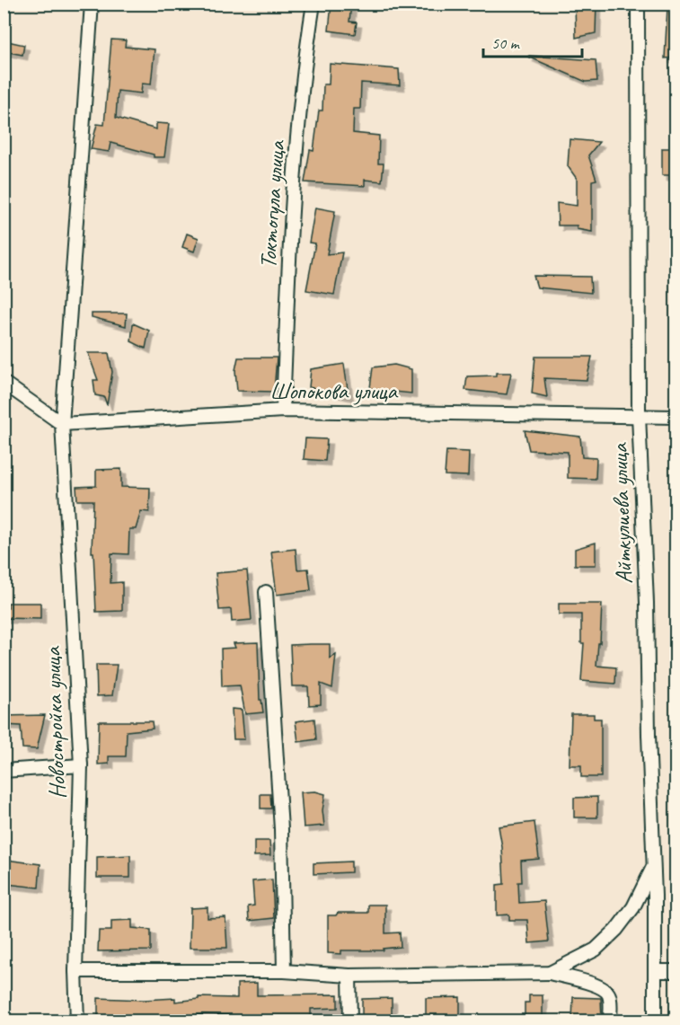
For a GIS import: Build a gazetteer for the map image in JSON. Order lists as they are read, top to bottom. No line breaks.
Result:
{"streets":{"street":["Токтогула улица","Шопокова улица","Айткулиева улица","Новостройка улица"]},"crossings":[["Токтогула улица","Шопокова улица"],["Шопокова улица","Айткулиева улица"],["Шопокова улица","Новостройка улица"]],"scale_bar":"50 m"}
